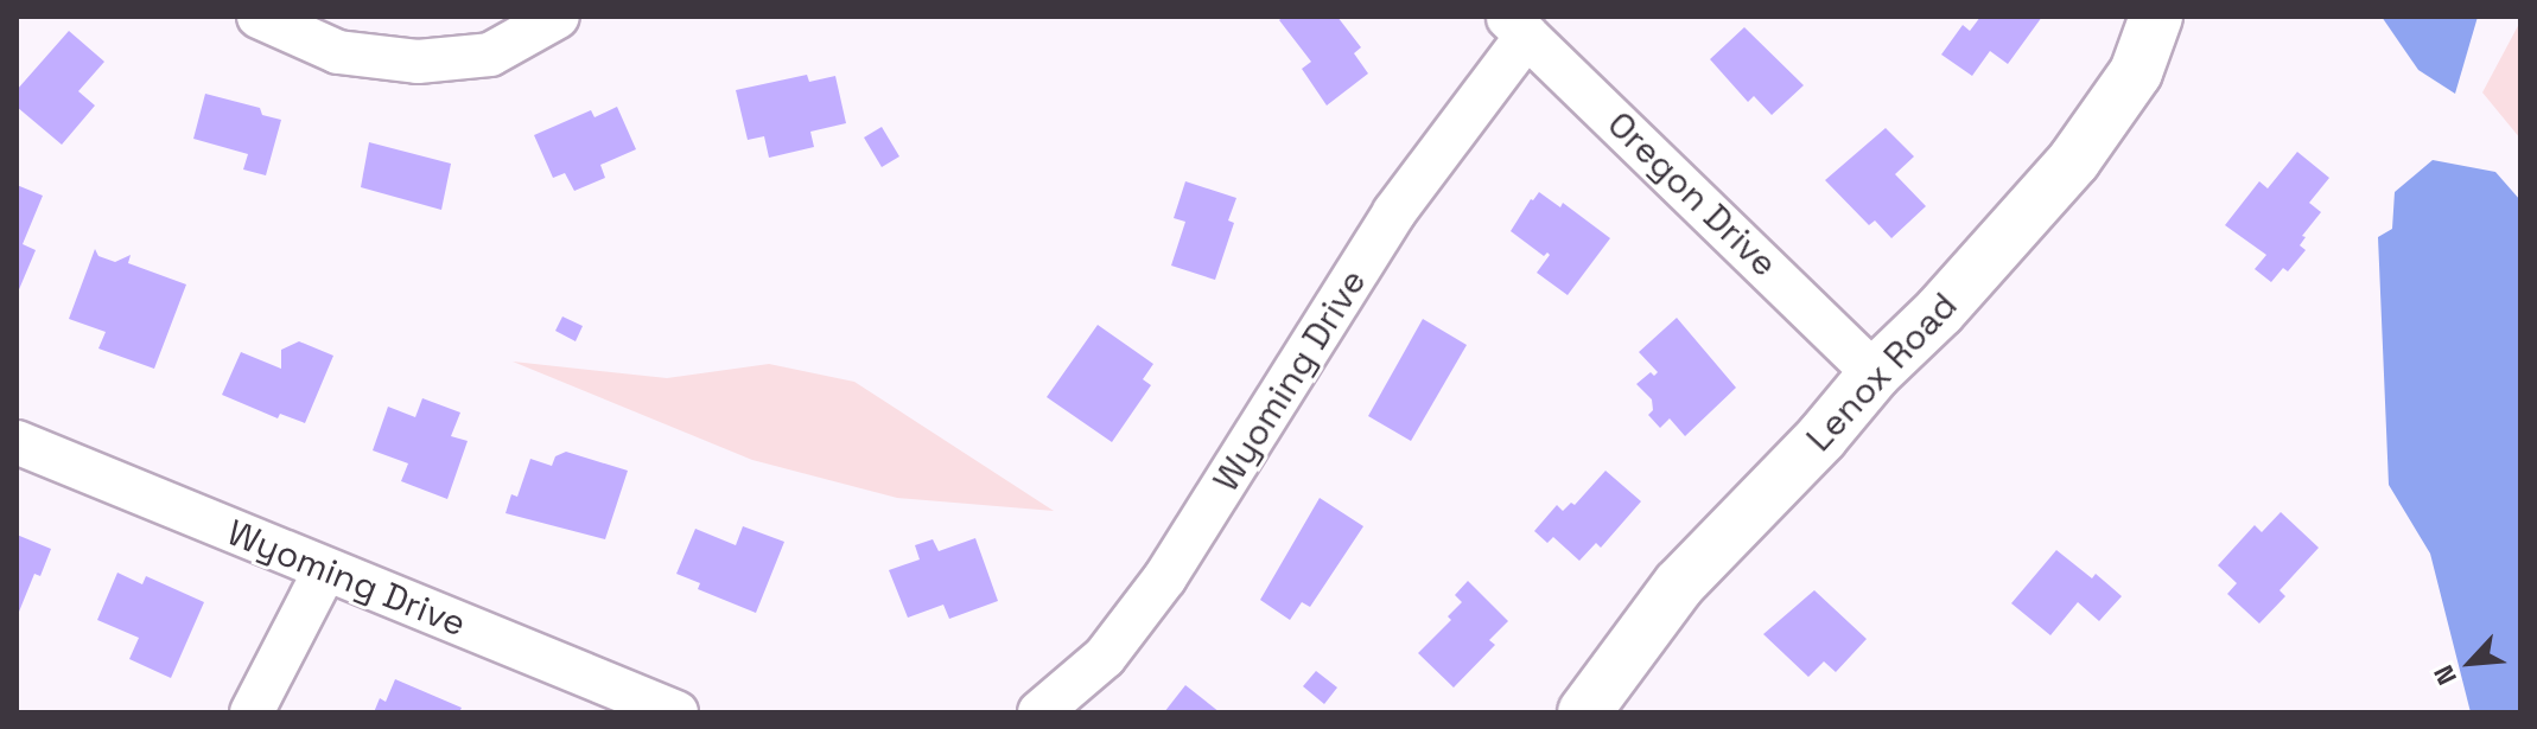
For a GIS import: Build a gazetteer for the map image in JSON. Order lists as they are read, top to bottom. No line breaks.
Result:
{"streets":{"street":["Oregon Drive","Lenox Road","Wyoming Drive"]},"crossings":[["Oregon Drive","Lenox Road"],["Oregon Drive","Wyoming Drive"]],"north":"bottom left"}
